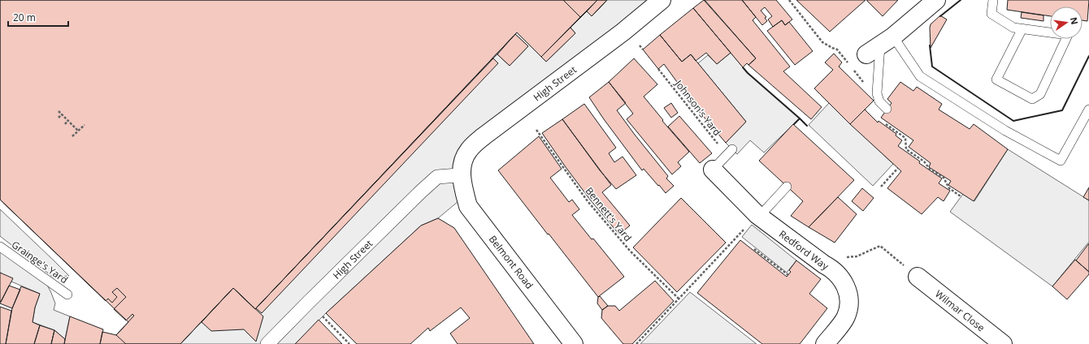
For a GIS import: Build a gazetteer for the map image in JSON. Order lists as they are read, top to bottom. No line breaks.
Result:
{"streets":{"street":["High Street","Redford Way","Belmont Road","Wilmar Close"],"lane":["Grainge's Yard"],"path":["Johnson's Yard","Bennett's Yard"]},"crossings":[["High Street","Belmont Road"]],"scale_bar":"20 m","north":"right"}
